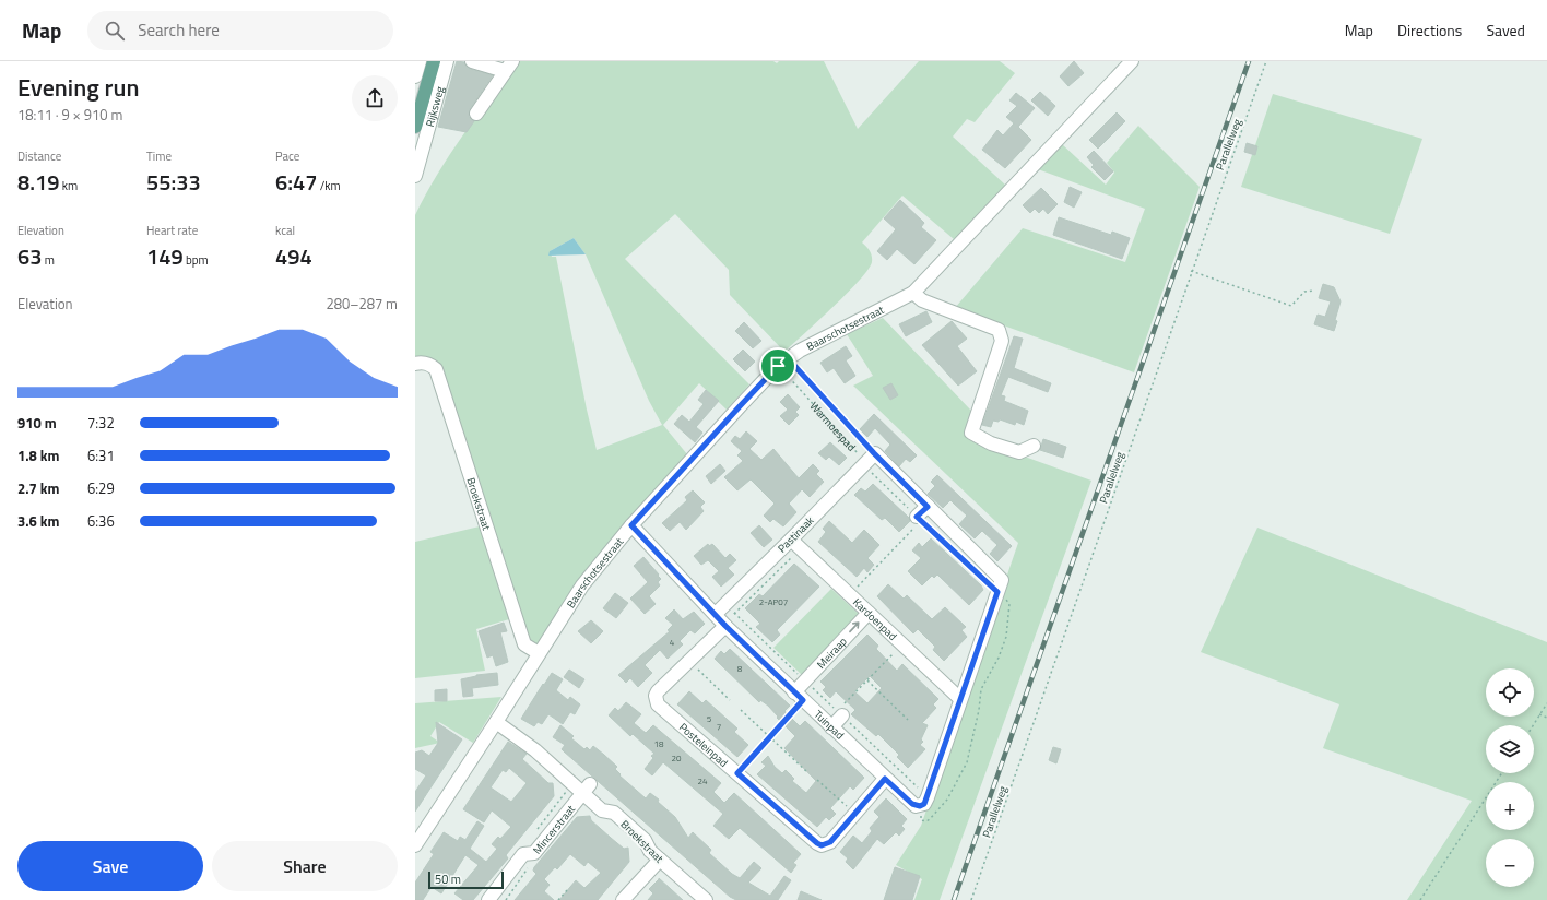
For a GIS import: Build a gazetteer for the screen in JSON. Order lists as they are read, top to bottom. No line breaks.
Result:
{"streets":{"main road":["Rijksweg"],"street":["Baarschotsestraat","Broekstraat","Pastinaak","Kardoenpad","Meiraap","Tuinpad","Posteleinpad","Mincerstraat"],"path":["Parallelweg","Warmoespad"]},"crossings":[["Baarschotsestraat","Warmoespad"],["Baarschotsestraat","Broekstraat"],["Baarschotsestraat","Tuinpad"],["Warmoespad","Pastinaak"],["Warmoespad","Tuinpad"],["Broekstraat","Mincerstraat"],["Pastinaak","Kardoenpad"],["Pastinaak","Tuinpad"],["Kardoenpad","Meiraap"],["Meiraap","Tuinpad"],["Tuinpad","Posteleinpad"]],"one_way":["Meiraap"],"house_numbers":["2-AP07","4","8","5","7","18","20","24"],"scale_bar":"50 m","page":{"header":"Map","search":"Search here","nav":["Map","Directions","Saved"],"heading":["Evening run","18:11 · 9 × 910 m"],"stats":[["Distance","8.19 km"],["Time","55:33"],["Pace","6:47 /km"],["Elevation","63 m"],["Heart rate","149 bpm"],["kcal","494"]],"chart":["Elevation","280–287 m"],"list":[{"name":"910 m","note":"7:32"},{"name":"1.8 km","note":"6:31"},{"name":"2.7 km","note":"6:29"},{"name":"3.6 km","note":"6:36"}],"map_buttons":["+","−"],"buttons":["Save","Share"],"scale":"50 m"}}
